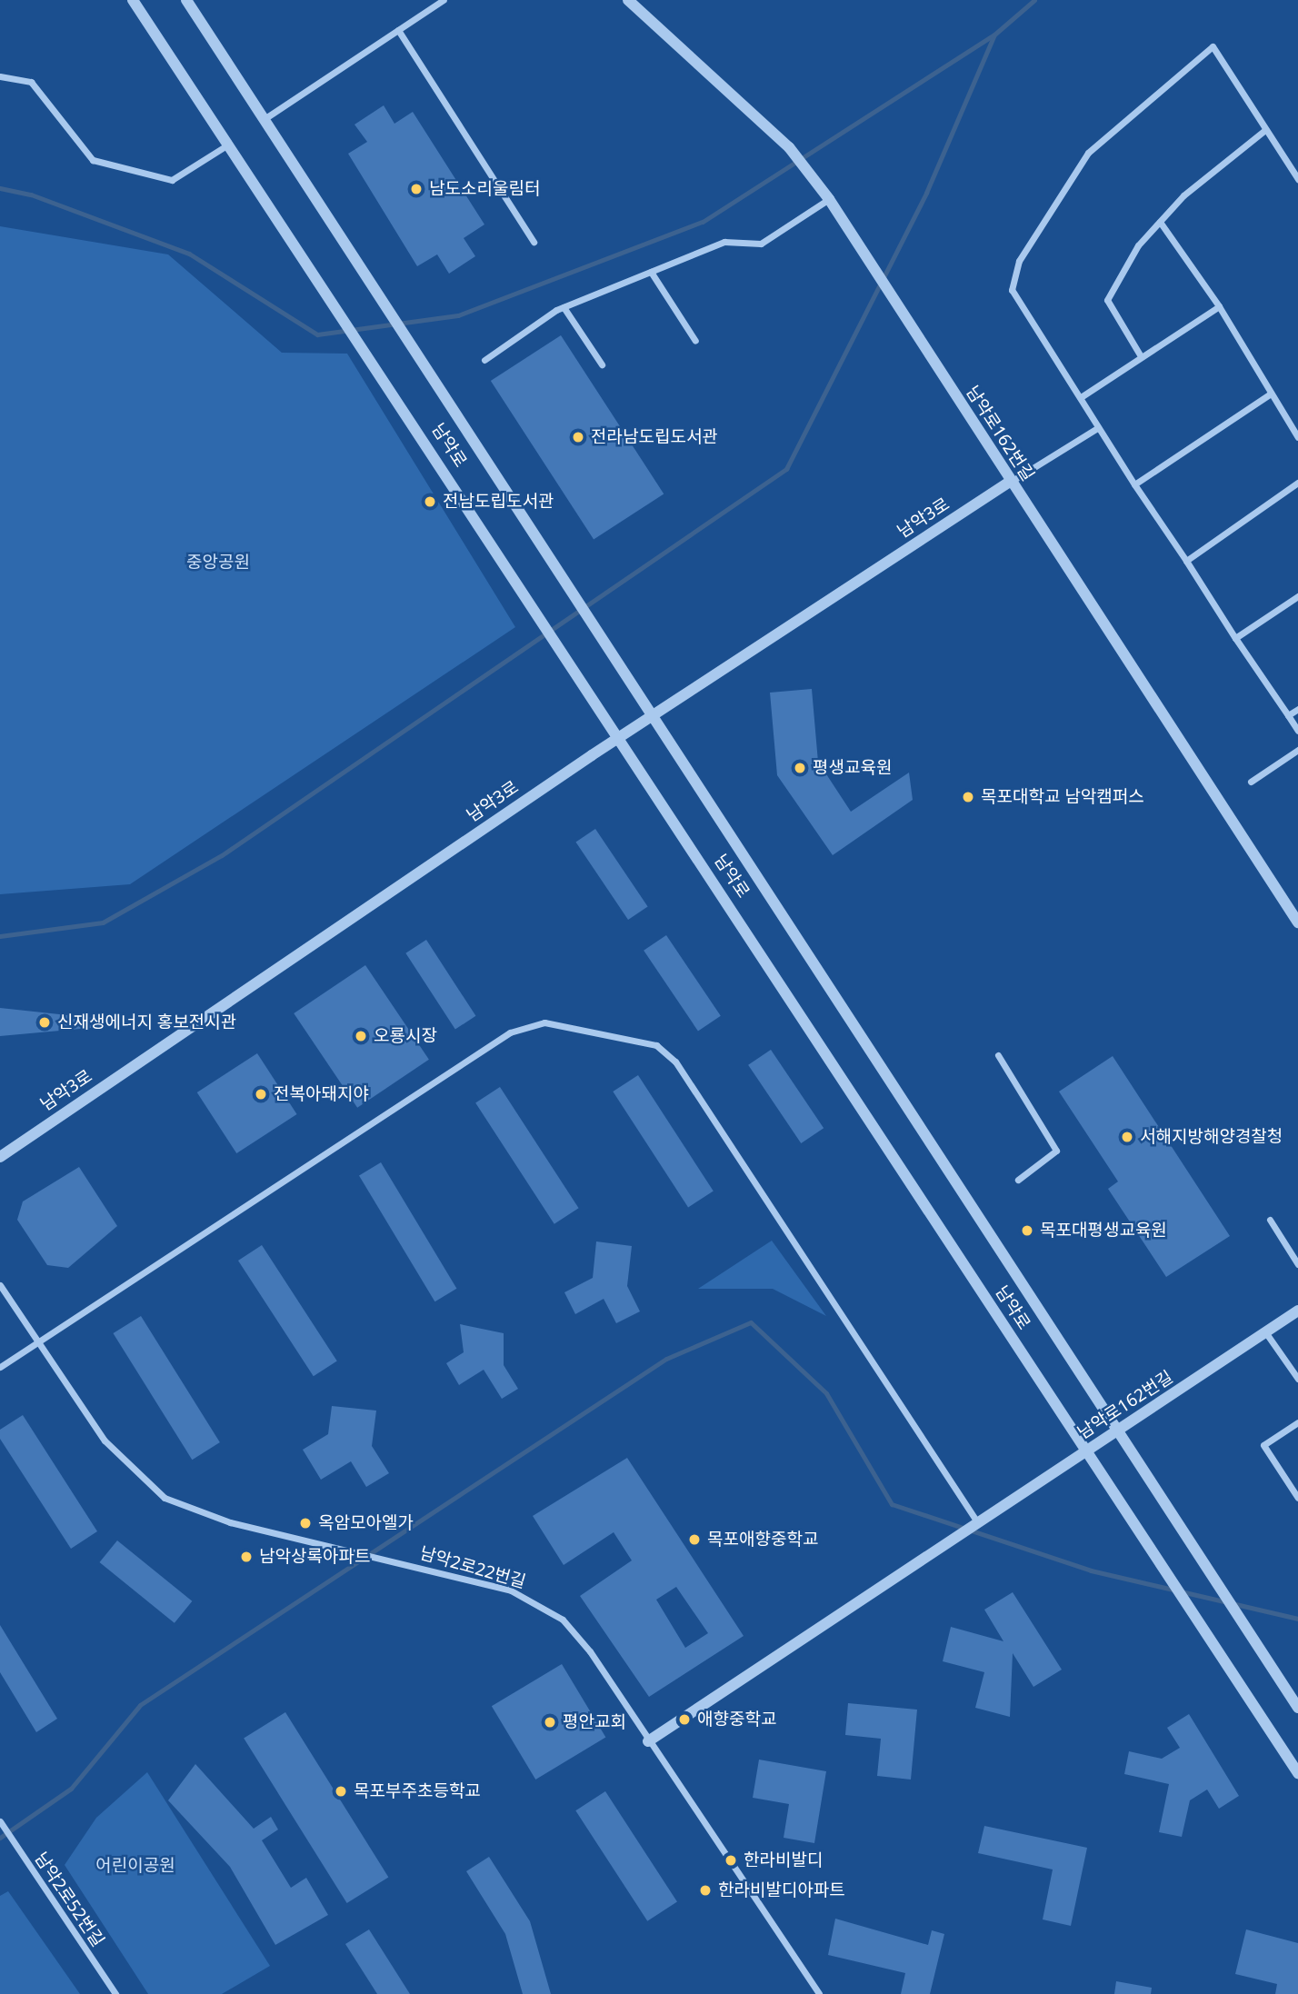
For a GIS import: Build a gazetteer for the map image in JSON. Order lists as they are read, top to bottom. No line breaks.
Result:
{"streets":{"street":["남악로162번길","남악로","남악3로","남악2로22번길","남악2로52번길"]},"crossings":[["남악로162번길","남악로"],["남악로162번길","남악3로"],["남악로162번길","남악2로22번길"],["남악로","남악3로"]],"parks":["중앙공원","어린이공원"],"places":["남도소리울림터","전라남도립도서관","전남도립도서관","평생교육원","목포대학교 남악캠퍼스","신재생에너지 홍보전시관","오룡시장","전복아돼지야","서해지방해양경찰청","목포대평생교육원","옥암모아엘가","목포애향중학교","남악상록아파트","애향중학교","평안교회","목포부주초등학교","한라비발디","한라비발디아파트"]}
